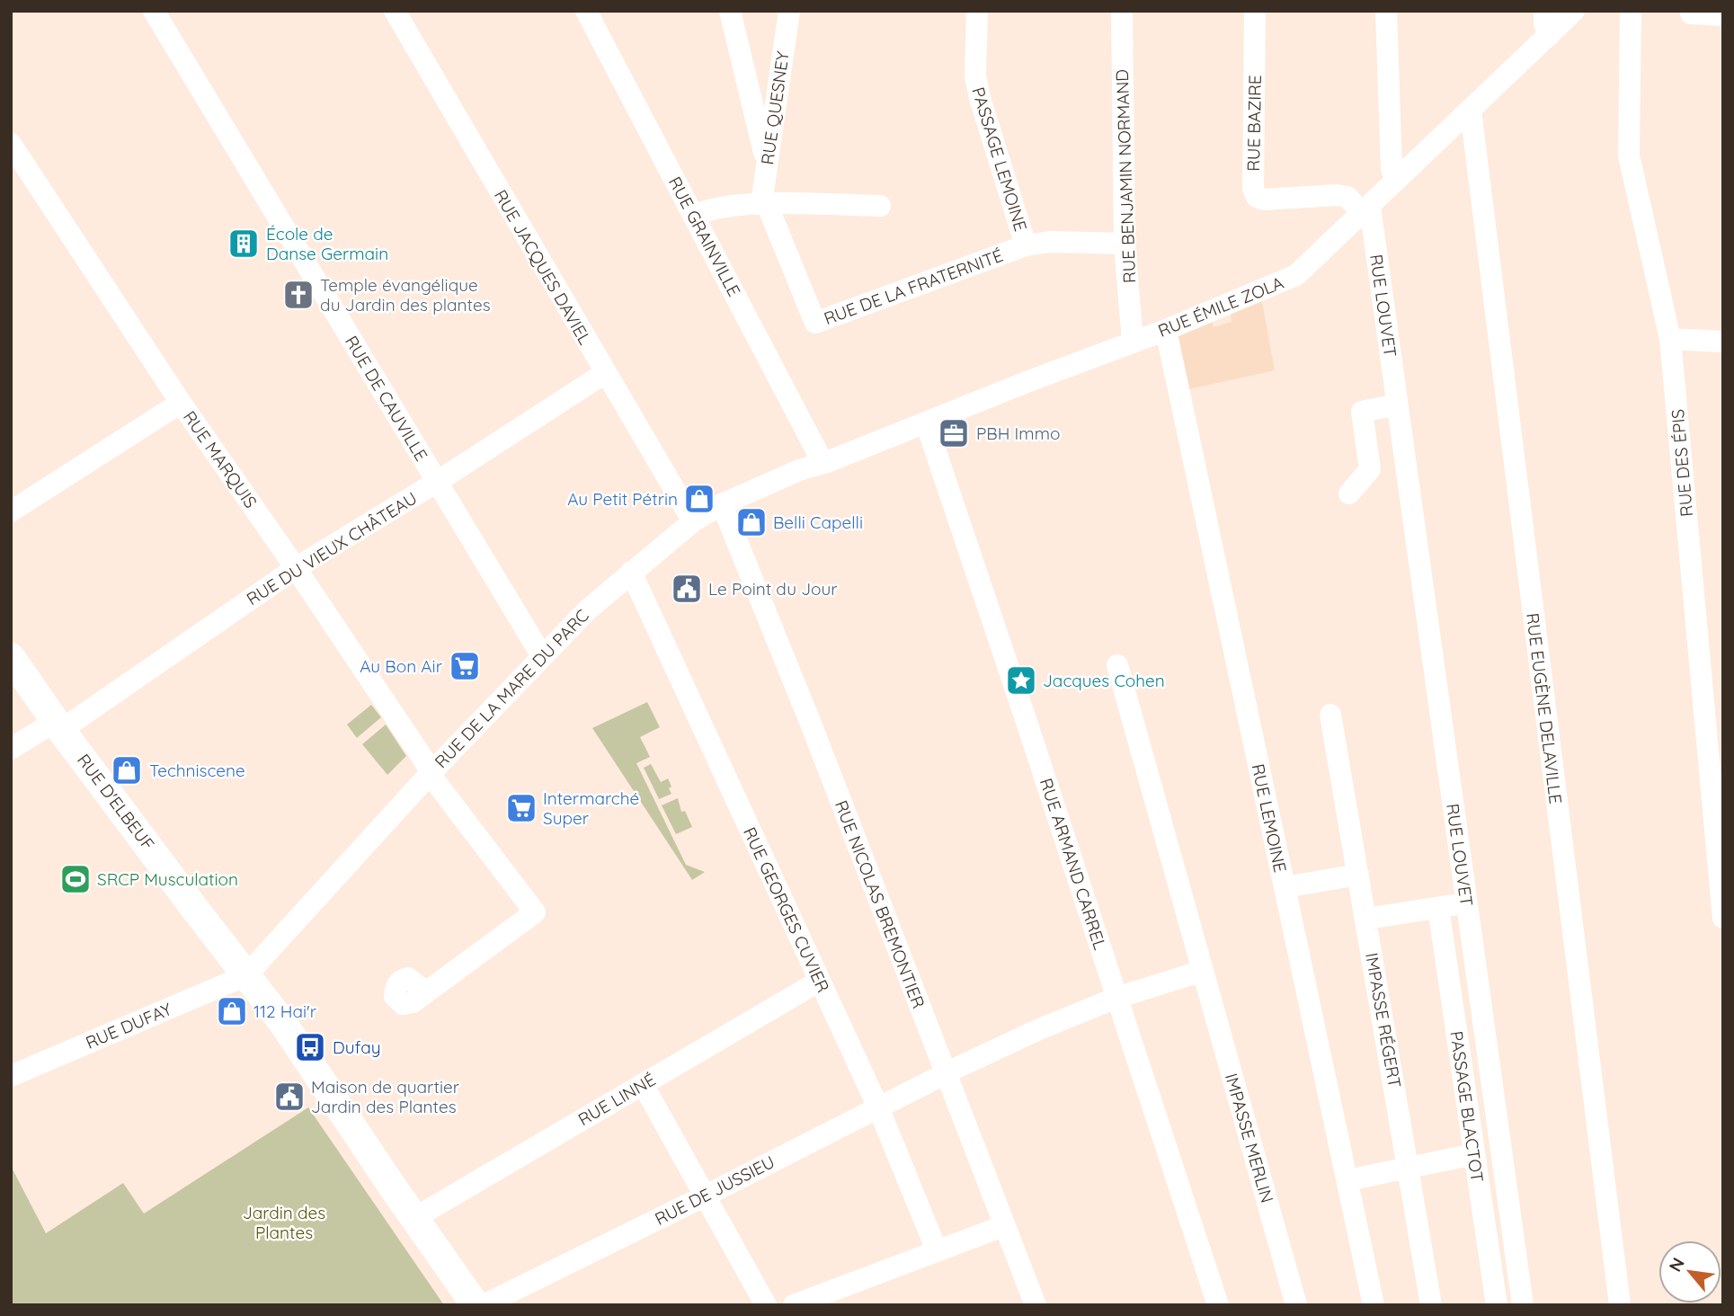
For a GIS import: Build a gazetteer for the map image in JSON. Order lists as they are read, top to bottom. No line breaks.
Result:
{"streets":{"main road":["RUE D'ELBEUF"],"street":["RUE QUESNEY","RUE BAZIRE","PASSAGE LEMOINE","RUE BENJAMIN NORMAND","RUE GRAINVILLE","RUE JACQUES DAVIEL","RUE DE LA FRATERNITÉ","RUE LOUVET","RUE ÉMILE ZOLA","RUE DE CAUVILLE","RUE MARQUIS","RUE DES ÉPIS","RUE DU VIEUX CHÂTEAU","RUE DE LA MARE DU PARC","RUE EUGÈNE DELAVILLE","RUE LEMOINE","RUE ARMAND CARREL","RUE NICOLAS BREMONTIER","RUE GEORGES CUVIER","IMPASSE RÉGERT","RUE DUFAY","RUE LINNÉ","PASSAGE BLACTOT","IMPASSE MERLIN","RUE DE JUSSIEU"]},"crossings":[["RUE QUESNEY","RUE DE LA FRATERNITÉ"],["RUE BAZIRE","RUE LOUVET"],["RUE BAZIRE","RUE ÉMILE ZOLA"],["PASSAGE LEMOINE","RUE BENJAMIN NORMAND"],["PASSAGE LEMOINE","RUE DE LA FRATERNITÉ"],["RUE BENJAMIN NORMAND","RUE ÉMILE ZOLA"],["RUE GRAINVILLE","RUE ÉMILE ZOLA"],["RUE GRAINVILLE","RUE DE LA MARE DU PARC"],["RUE JACQUES DAVIEL","RUE DU VIEUX CHÂTEAU"],["RUE JACQUES DAVIEL","RUE DE LA MARE DU PARC"],["RUE LOUVET","RUE ÉMILE ZOLA"],["RUE ÉMILE ZOLA","RUE DE LA MARE DU PARC"],["RUE ÉMILE ZOLA","RUE EUGÈNE DELAVILLE"],["RUE ÉMILE ZOLA","RUE LEMOINE"],["RUE ÉMILE ZOLA","RUE ARMAND CARREL"],["RUE DE CAUVILLE","RUE DU VIEUX CHÂTEAU"],["RUE DE CAUVILLE","RUE DE LA MARE DU PARC"],["RUE MARQUIS","RUE DU VIEUX CHÂTEAU"],["RUE MARQUIS","RUE DE LA MARE DU PARC"],["RUE DU VIEUX CHÂTEAU","RUE D'ELBEUF"],["RUE DE LA MARE DU PARC","RUE D'ELBEUF"],["RUE DE LA MARE DU PARC","RUE NICOLAS BREMONTIER"],["RUE DE LA MARE DU PARC","RUE GEORGES CUVIER"],["RUE DE LA MARE DU PARC","RUE DUFAY"],["RUE D'ELBEUF","RUE DUFAY"],["RUE D'ELBEUF","RUE LINNÉ"],["RUE ARMAND CARREL","RUE DE JUSSIEU"],["RUE NICOLAS BREMONTIER","RUE DE JUSSIEU"],["RUE GEORGES CUVIER","RUE LINNÉ"],["RUE GEORGES CUVIER","RUE DE JUSSIEU"]],"parks":["Jardin des Plantes"],"places":{"building":["École de Danse Germain"],"church":["Temple évangélique du Jardin des plantes"],"office":["PBH Immo"],"shop":["Au Petit Pétrin","Belli Capelli","Techniscene","112 Hai'r"],"public building":["Le Point du Jour","Maison de quartier Jardin des Plantes"],"supermarket":["Au Bon Air","Intermarché Super"],"place":["Jacques Cohen"],"sports":["SRCP Musculation"],"bus stop":["Dufay"]},"north":"top left"}
